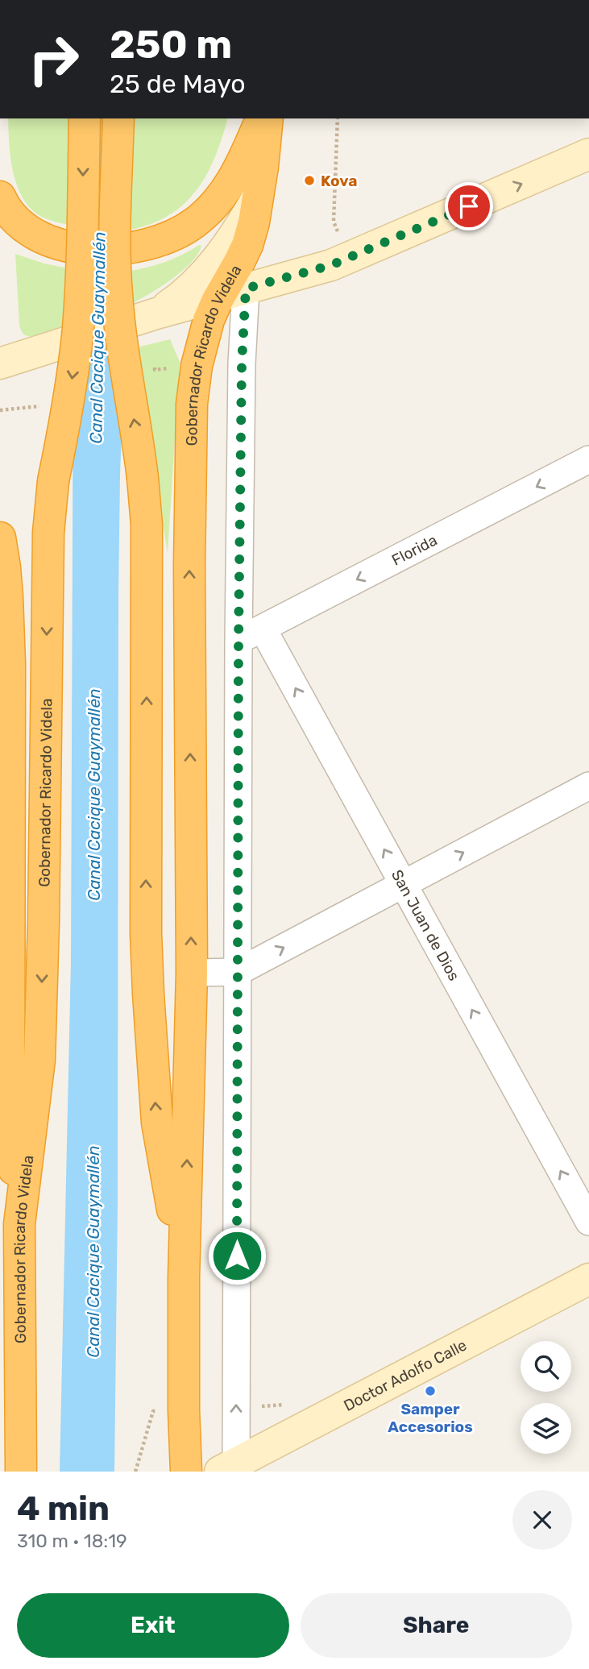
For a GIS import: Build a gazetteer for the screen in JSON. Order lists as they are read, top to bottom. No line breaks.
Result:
{"streets":{"highway":["Gobernador Ricardo Videla"],"main road":["Doctor Adolfo Calle"],"street":["Florida","San Juan de Dios"]},"crossings":[["Florida","San Juan de Dios"]],"one_way":["Florida","San Juan de Dios"],"water":["Canal Cacique Guaymallén"],"places":["Kova","Samper Accesorios"],"page":{"turn":["250 m","25 de Mayo"],"heading":["4 min","310 m · 18:19"],"buttons":["Exit","Share"]}}
